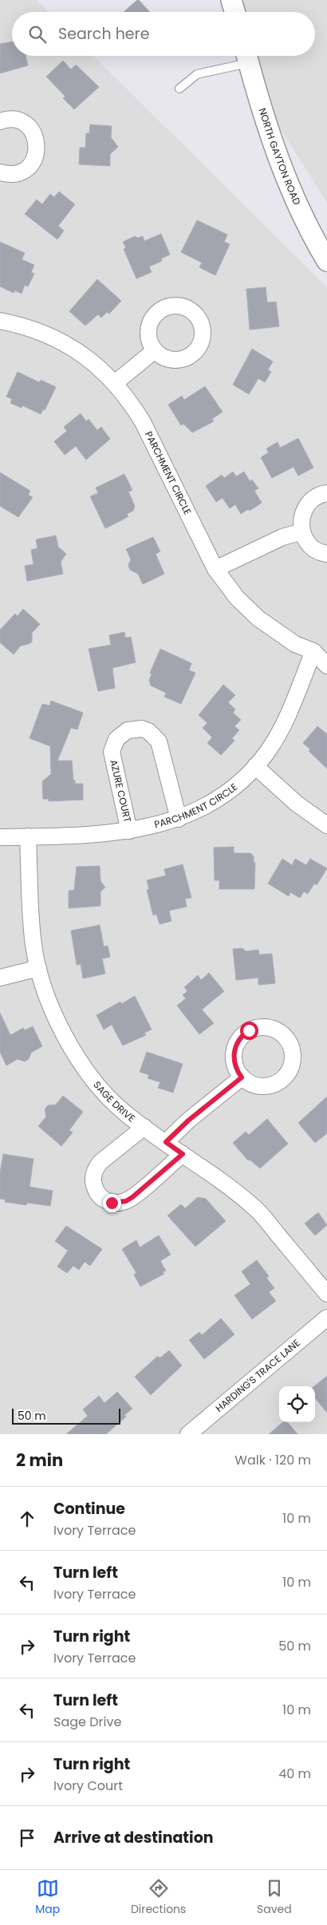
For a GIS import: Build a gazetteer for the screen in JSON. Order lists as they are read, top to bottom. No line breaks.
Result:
{"streets":{"street":["NORTH GAYTON ROAD","PARCHMENT CIRCLE","AZURE COURT","SAGE DRIVE","HARDING'S TRACE LANE"]},"crossings":[["PARCHMENT CIRCLE","AZURE COURT"],["PARCHMENT CIRCLE","SAGE DRIVE"]],"scale_bar":"50 m","page":{"search":"Search here","scale":"50 m","heading":["2 min","Walk · 120 m"],"list":[["Continue","Ivory Terrace","10 m"],["Turn left","Ivory Terrace","10 m"],["Turn right","Ivory Terrace","50 m"],["Turn left","Sage Drive","10 m"],["Turn right","Ivory Court","40 m"],"Arrive at destination"],"nav":["Map","Directions","Saved"]}}
